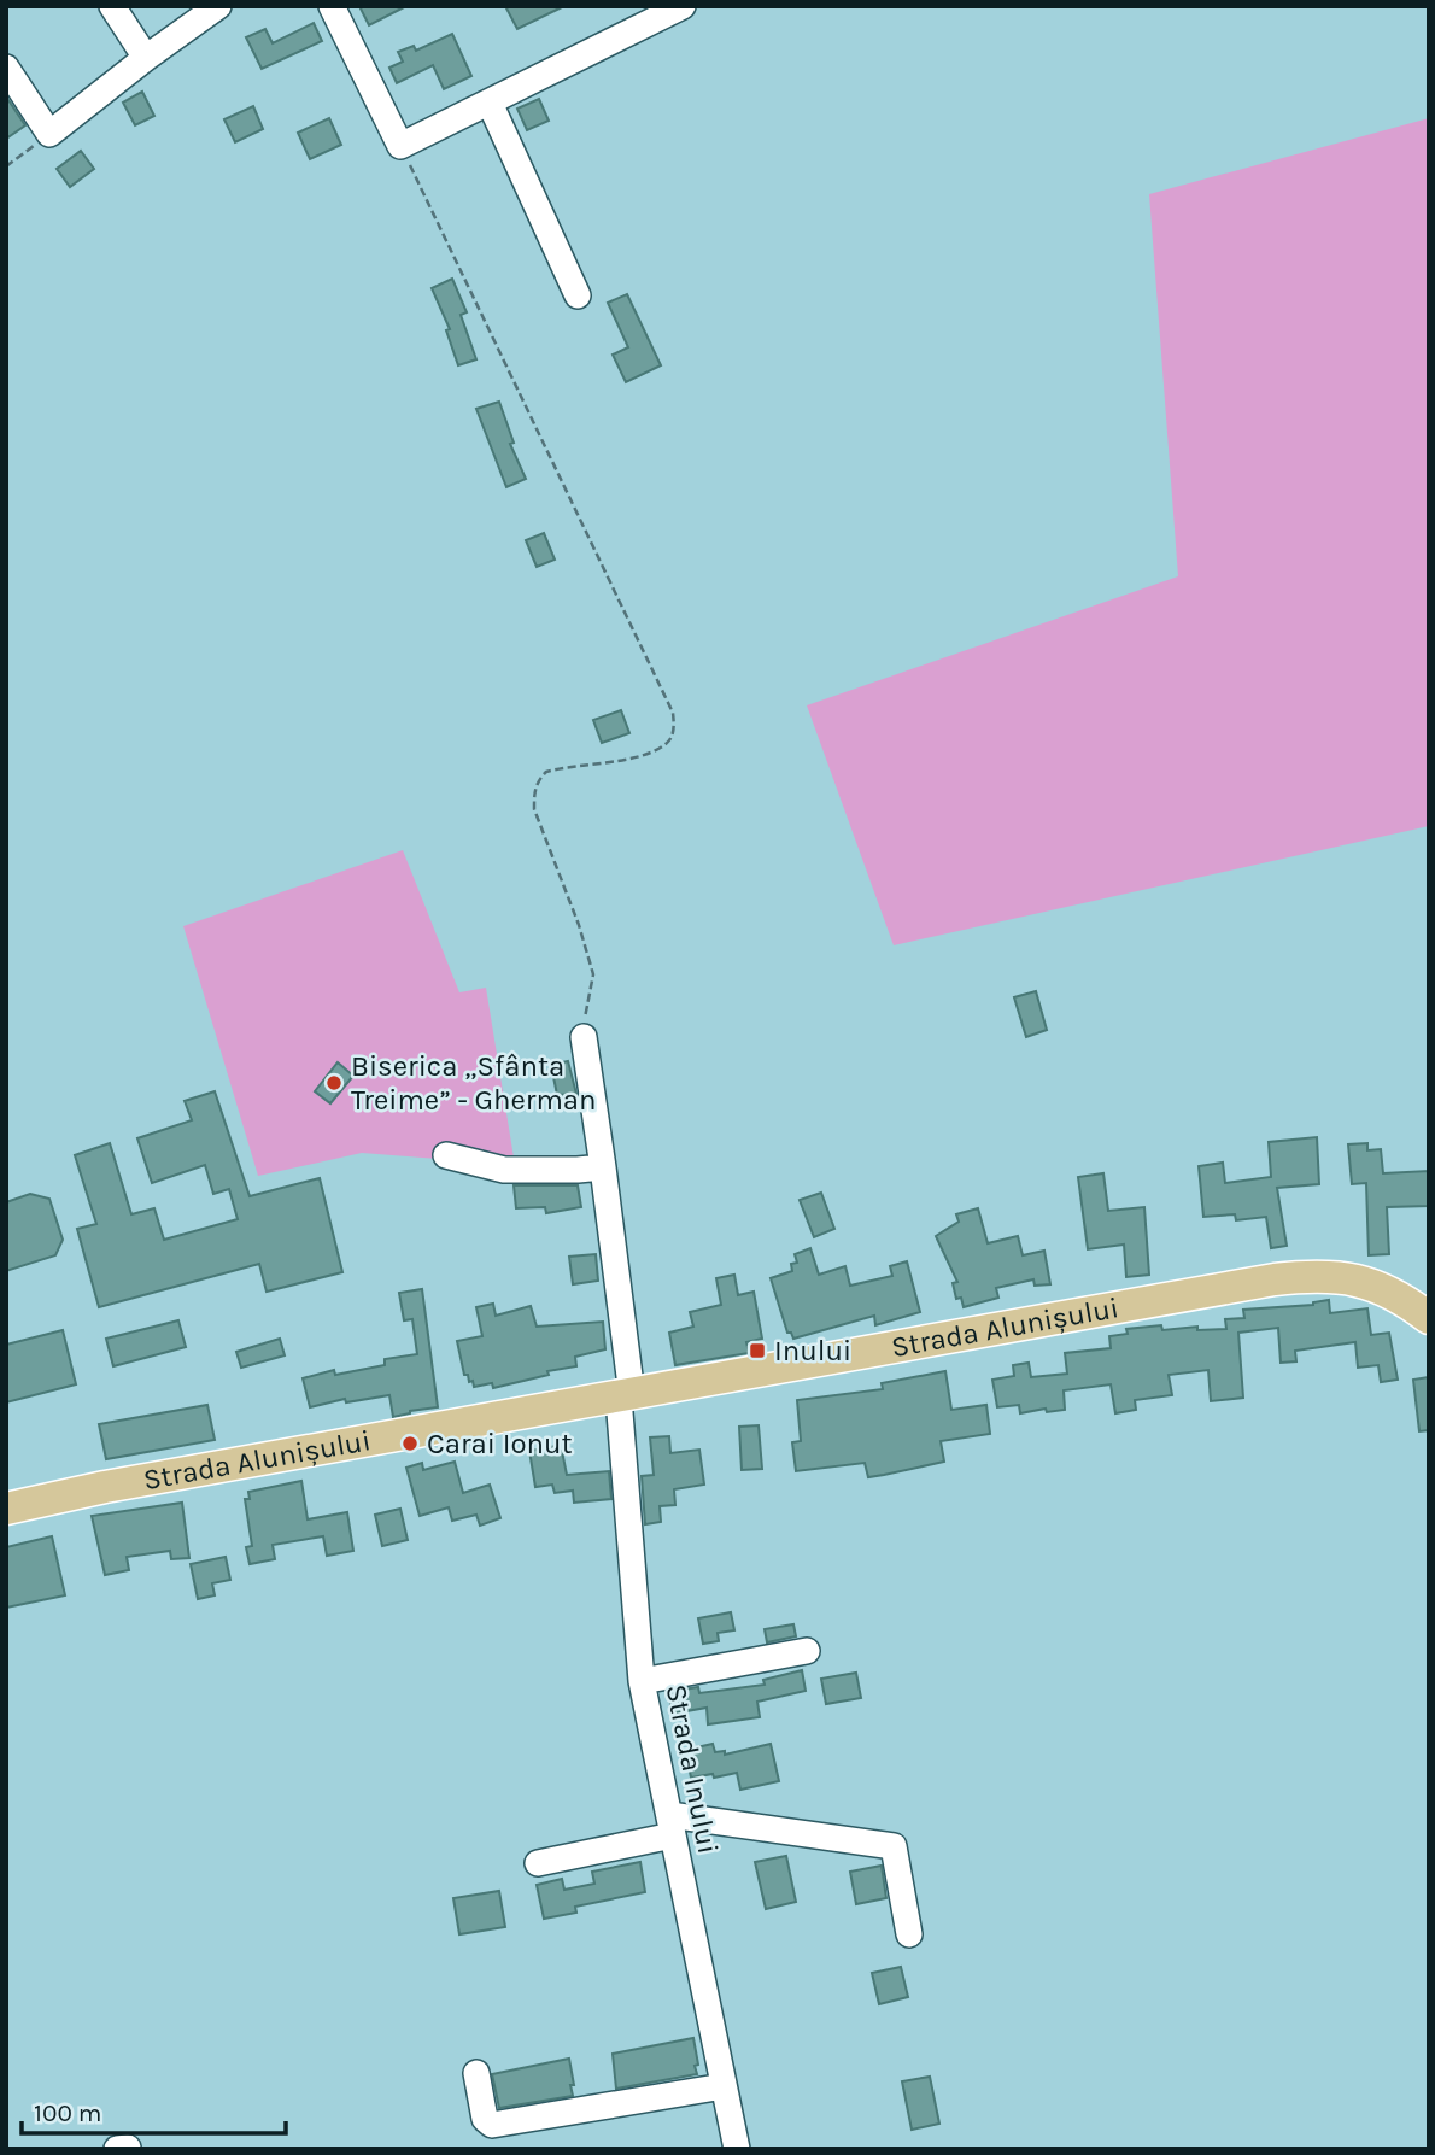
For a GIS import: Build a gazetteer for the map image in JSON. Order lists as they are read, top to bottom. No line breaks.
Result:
{"streets":{"main road":["Strada Alunișului"],"street":["Strada Inului"]},"crossings":[["Strada Alunișului","Strada Inului"]],"places":{"other":["Biserica „Sfânta Treime” - Gherman","Carai Ionut"],"transit":["Inului"]},"scale_bar":"100 m"}
